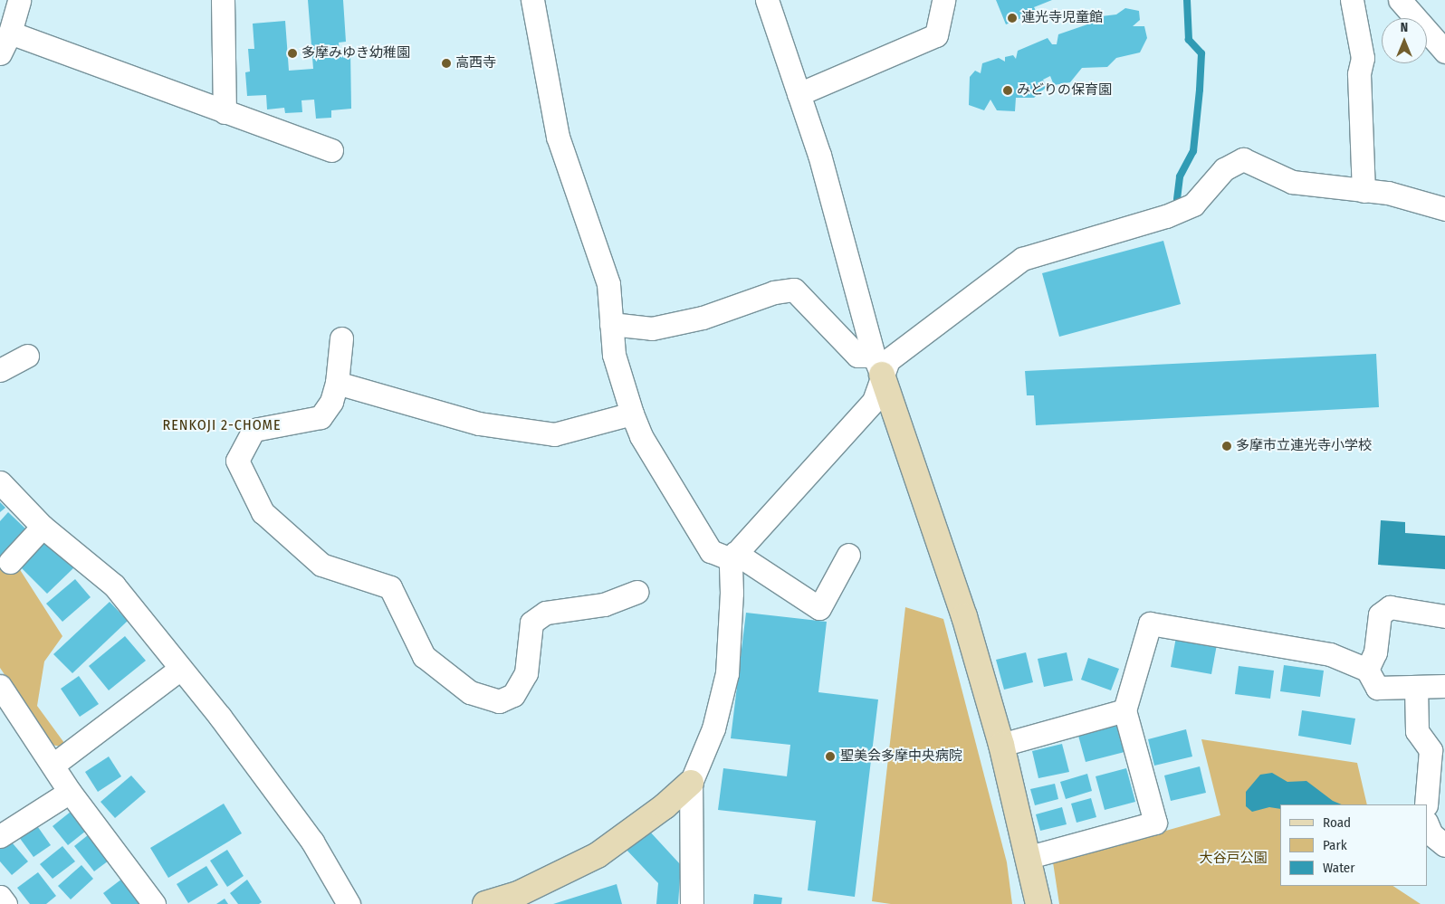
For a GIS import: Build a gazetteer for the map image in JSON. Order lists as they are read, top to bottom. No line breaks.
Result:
{"districts":["RENKOJI 2-CHOME"],"parks":["大谷戸公園"],"places":["連光寺児童館","多摩みゆき幼稚園","高西寺","みどりの保育園","多摩市立連光寺小学校","聖美会多摩中央病院"],"legend":["Road","Park","Water"],"north":"top"}
